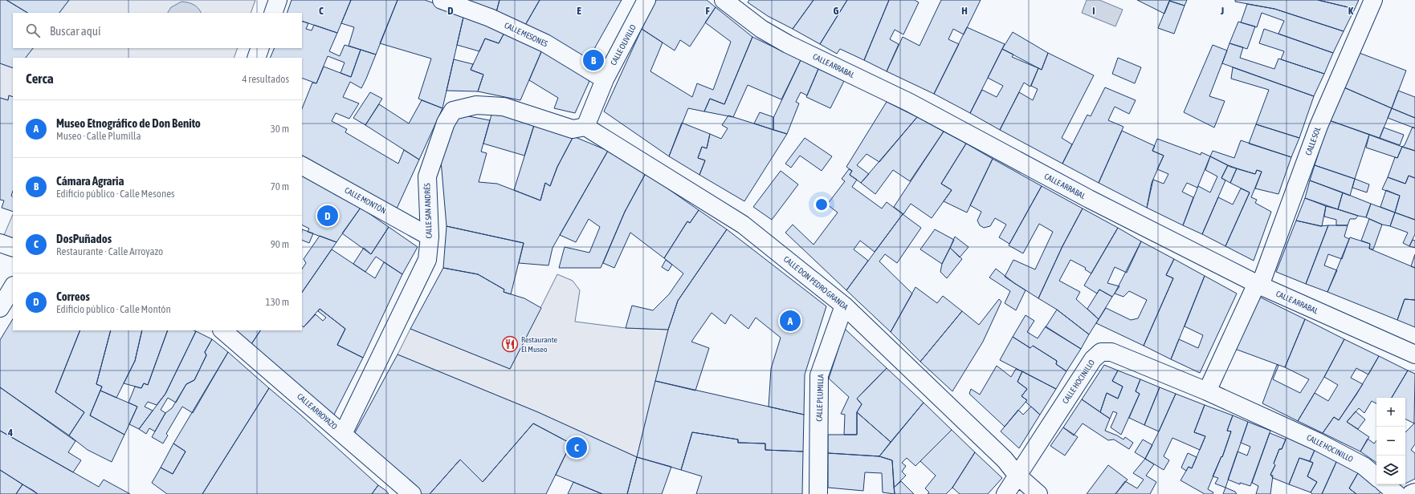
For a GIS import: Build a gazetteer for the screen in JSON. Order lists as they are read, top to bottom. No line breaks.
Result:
{"streets":{"street":["CALLE MESONES","CALLE OLIVILLO","CALLE ARRABAL","CALLE SOL","CALLE MONTÓN","CALLE SAN ANDRÉS","CALLE DON PEDRO GRANDA","CALLE HOCINILLO","CALLE PLUMILLA","CALLE ARROYAZO"]},"crossings":[["CALLE MESONES","CALLE OLIVILLO"],["CALLE OLIVILLO","CALLE SAN ANDRÉS"],["CALLE OLIVILLO","CALLE DON PEDRO GRANDA"],["CALLE ARRABAL","CALLE SOL"],["CALLE MONTÓN","CALLE SAN ANDRÉS"],["CALLE SAN ANDRÉS","CALLE DON PEDRO GRANDA"],["CALLE SAN ANDRÉS","CALLE ARROYAZO"],["CALLE DON PEDRO GRANDA","CALLE HOCINILLO"],["CALLE DON PEDRO GRANDA","CALLE PLUMILLA"]],"places":{"restaurant":["Restaurante El Museo"]},"page":{"search":"Buscar aquí","pins":["B","D","A","C"],"heading":["Cerca","4 resultados"],"list":[{"mark":"A","name":"Museo Etnográfico de Don Benito","note":"Museo · Calle Plumilla","value":"30 m"},{"mark":"B","name":"Cámara Agraria","note":"Edificio público · Calle Mesones","value":"70 m"},{"mark":"C","name":"DosPuñados","note":"Restaurante · Calle Arroyazo","value":"90 m"},{"mark":"D","name":"Correos","note":"Edificio público · Calle Montón","value":"130 m"}],"map_buttons":["+","−"]},"grid":{"columns":["C","D","E","F","G","H","I","J","K"],"rows":["4"]}}
